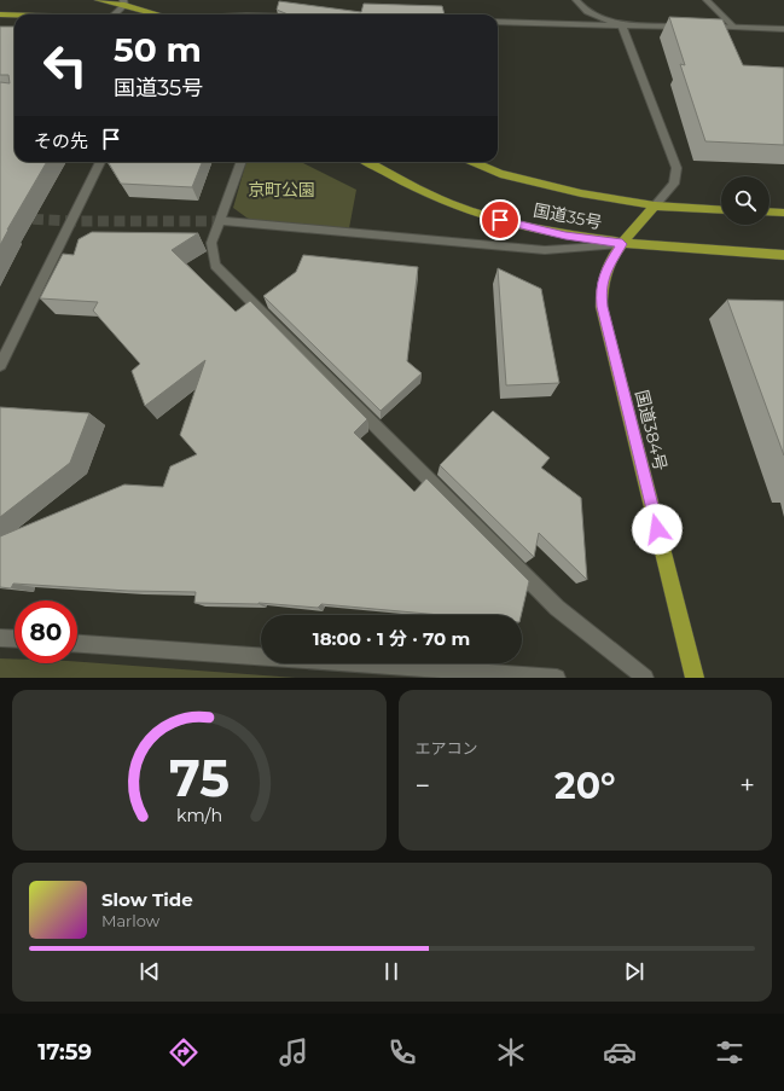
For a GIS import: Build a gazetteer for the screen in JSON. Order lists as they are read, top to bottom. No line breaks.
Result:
{"streets":{"highway":["国道35号","国道384号"]},"crossings":[["国道35号","国道384号"]],"parks":["京町公園"],"page":{"turn":["50 m","国道35号"],"then":"その先","limit":"80","trip":"18:00 · 1 分 · 70 m","tile":"エアコン","heat":["−","20°","+"],"song":["Slow Tide","Marlow"],"tabs":"17:59","gauge":["75","km/h"]}}
